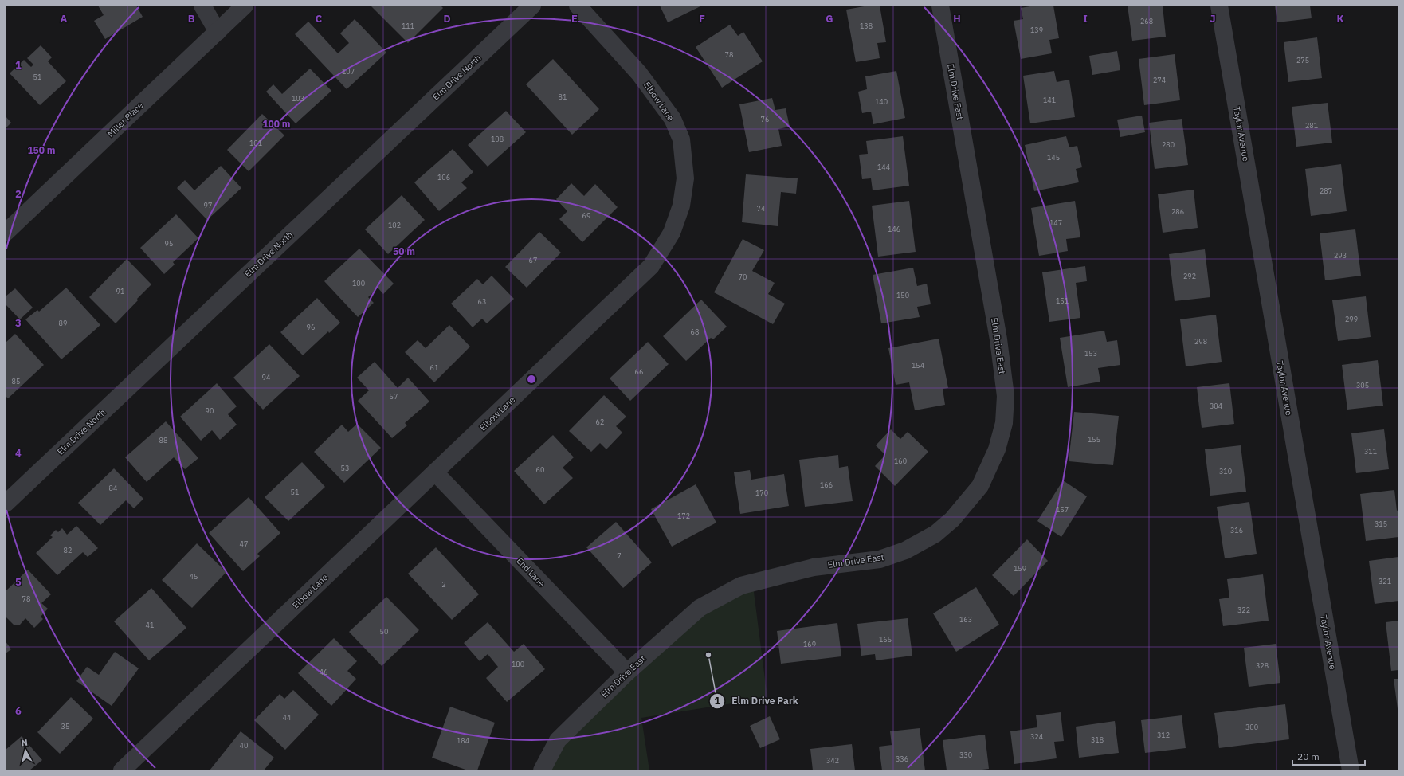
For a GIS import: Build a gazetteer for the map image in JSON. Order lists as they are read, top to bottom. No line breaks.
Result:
{"streets":{"street":["Elm Drive North","Elm Drive East","Elbow Lane","Miller Place","Taylor Avenue","End Lane"]},"crossings":[["Elm Drive East","End Lane"],["Elbow Lane","End Lane"]],"places":["Elm Drive Park"],"house_numbers":["268","111","138","139","78","275","107","51","274","81","103","141","140","76","281","108","101","280","145","144","106","287","97","74","286","69","147","102","146","95","293","67","292","70","100","91","150","151","63","299","89","96","68","298","153","154","61","66","94","85","305","57","304","90","62","155","88","311","160","53","60","310","166","84","51","170","157","172","315","316","47","82","7","159","45","321","2","78","322","163","41","50","165","169","180","328","46","44","35","300","312","324","318","184","40","330","336","342"],"scale_bar":"20 m","north":"top","grid":{"columns":["A","B","C","D","E","F","G","H","I","J","K"],"rows":["1","2","3","4","5","6"]},"rings":["100 m","150 m","50 m"]}
